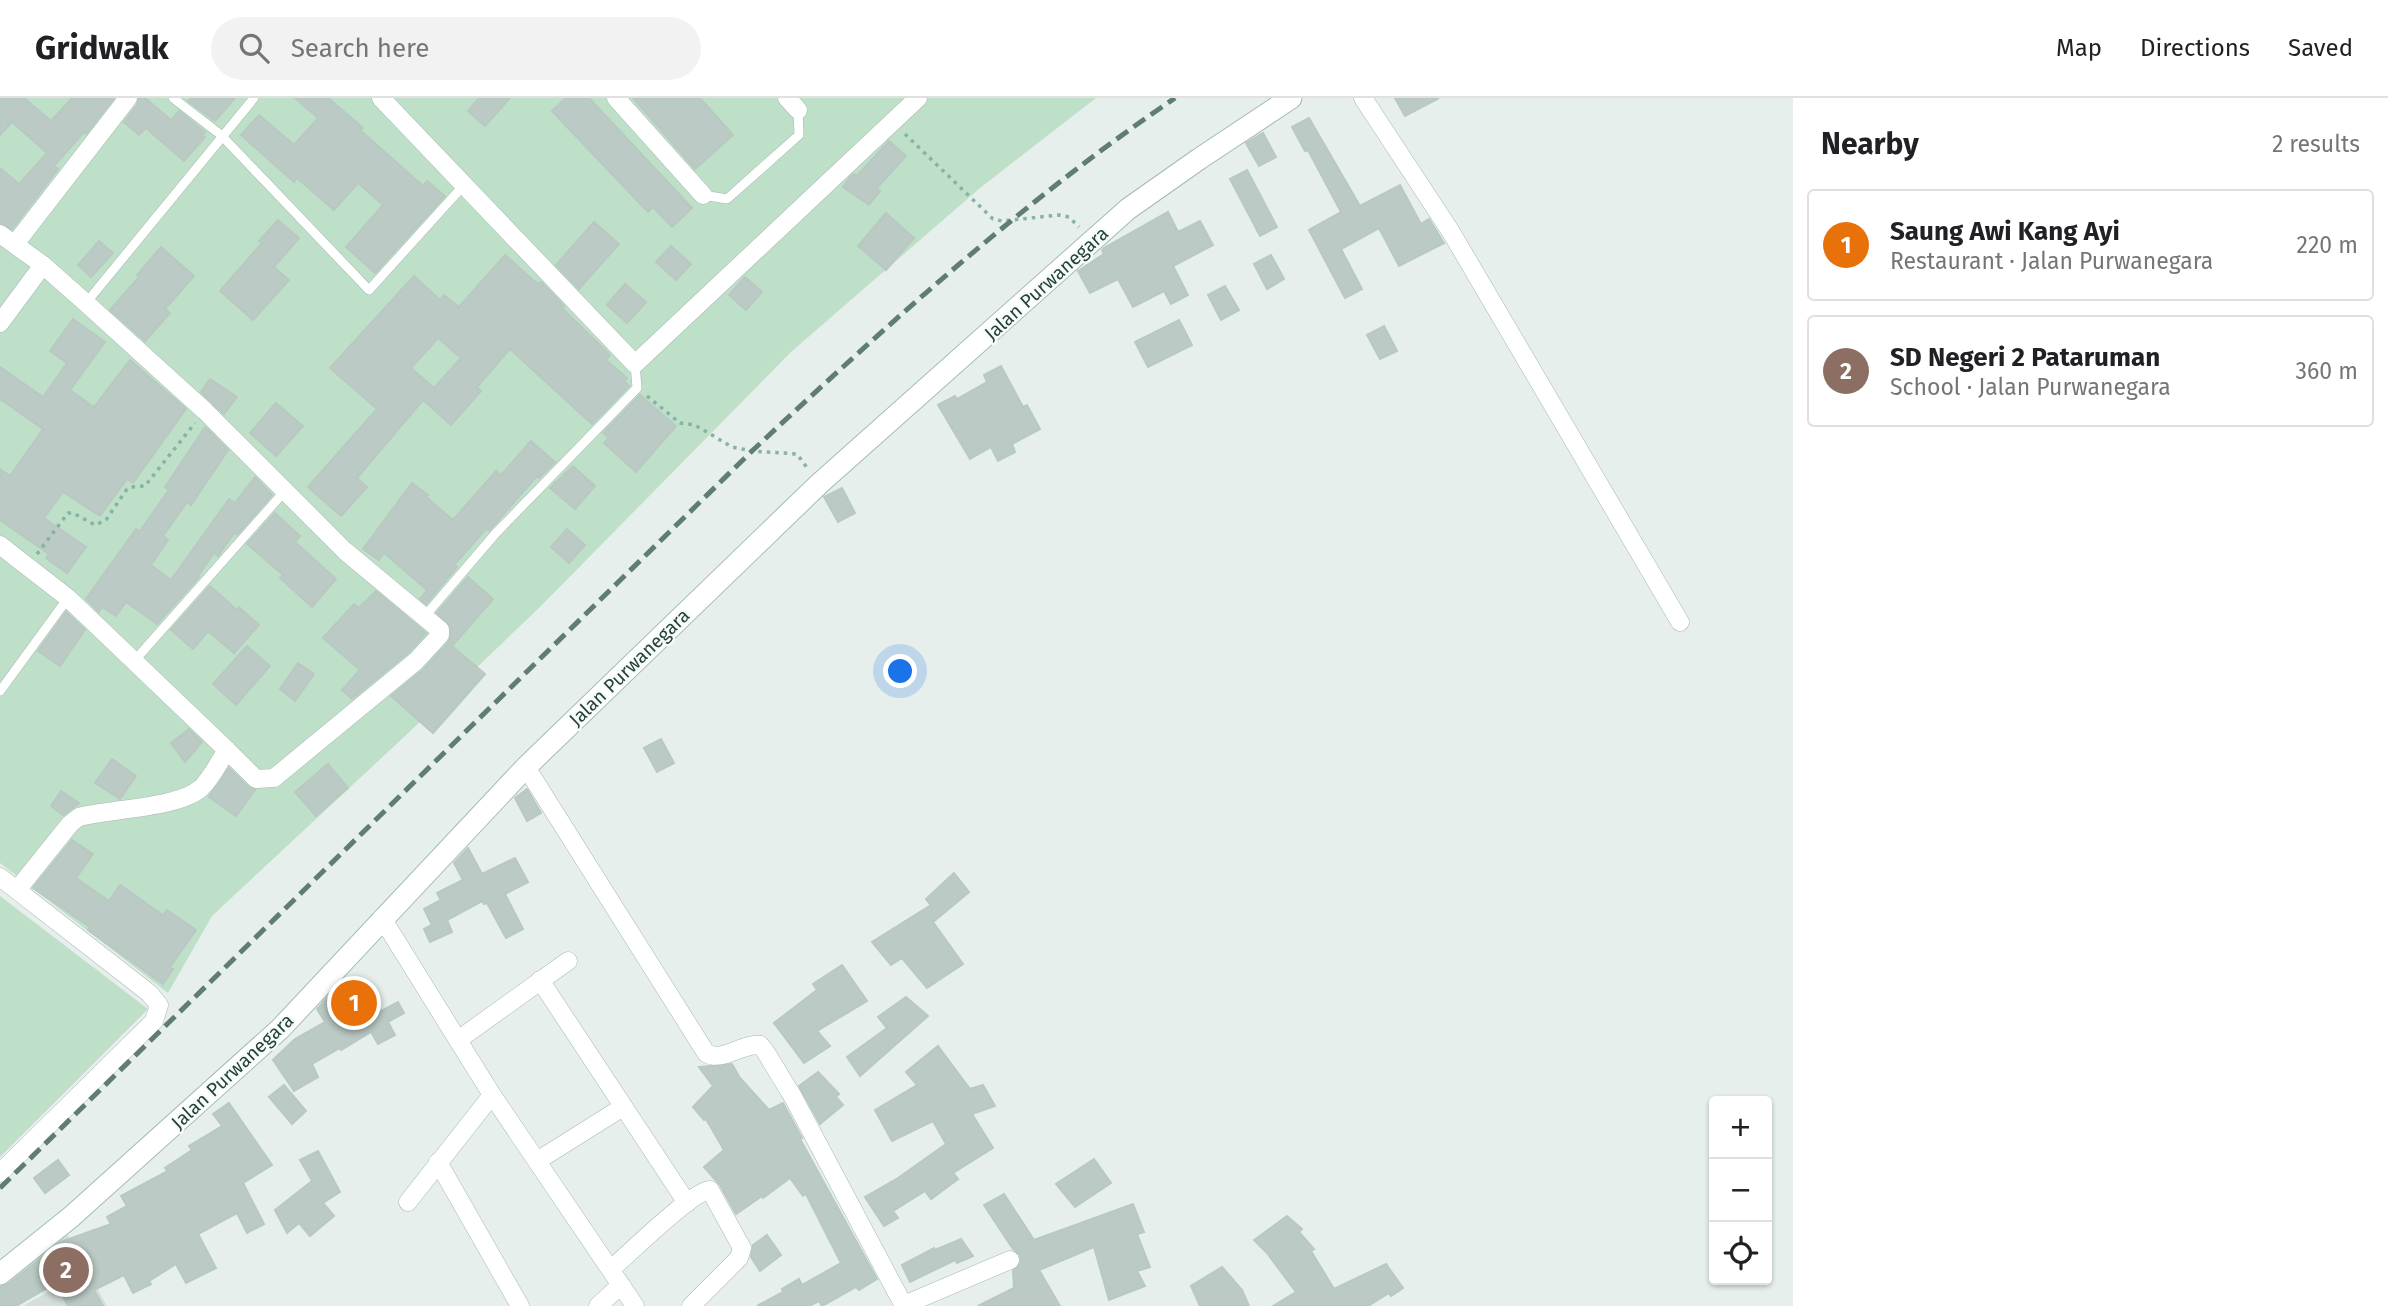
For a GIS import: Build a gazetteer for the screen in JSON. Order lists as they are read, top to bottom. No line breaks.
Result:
{"streets":{"street":["Jalan Purwanegara"]},"page":{"header":"Gridwalk","search":"Search here","nav":["Map","Directions","Saved"],"heading":["Nearby","2 results"],"list":[{"mark":"1","name":"Saung Awi Kang Ayi","note":"Restaurant · Jalan Purwanegara","value":"220 m"},{"mark":"2","name":"SD Negeri 2 Pataruman","note":"School · Jalan Purwanegara","value":"360 m"}],"pins":["1","2"],"map_buttons":["+","−"]}}
